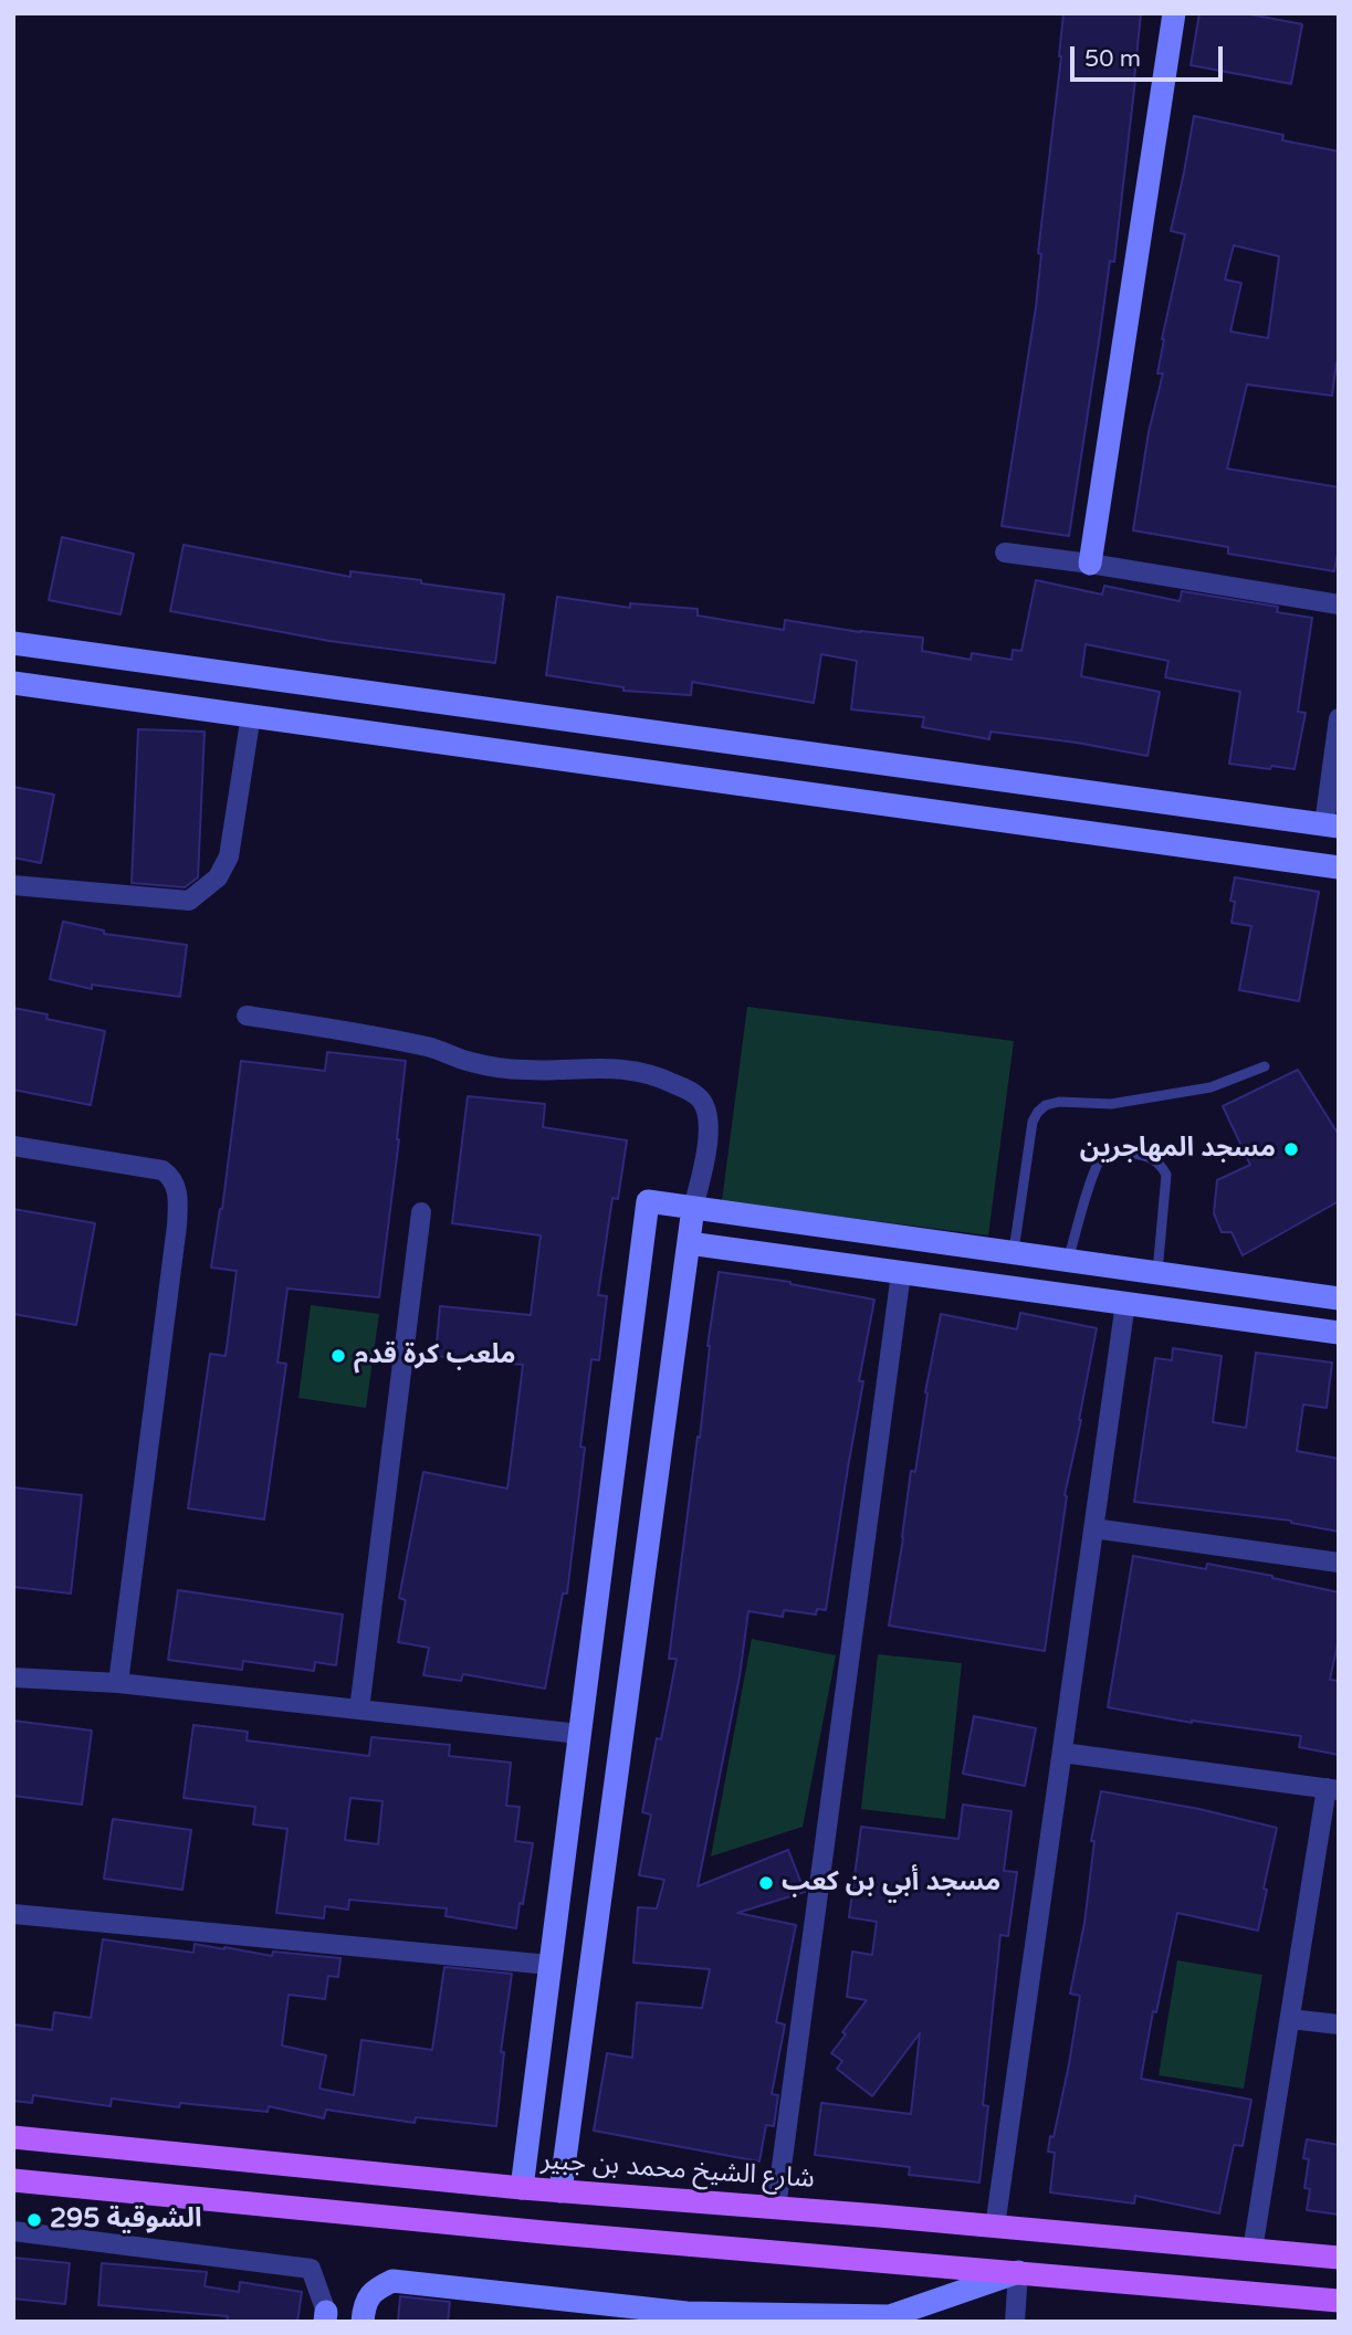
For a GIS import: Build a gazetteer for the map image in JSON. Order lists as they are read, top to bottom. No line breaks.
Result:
{"streets":{"main road":["شارع الشيخ محمد بن جبير"]},"places":["مسجد المهاجرين","ملعب كرة قدم","مسجد أبي بن كعب","الشوقية 295"],"scale_bar":"50 m"}
